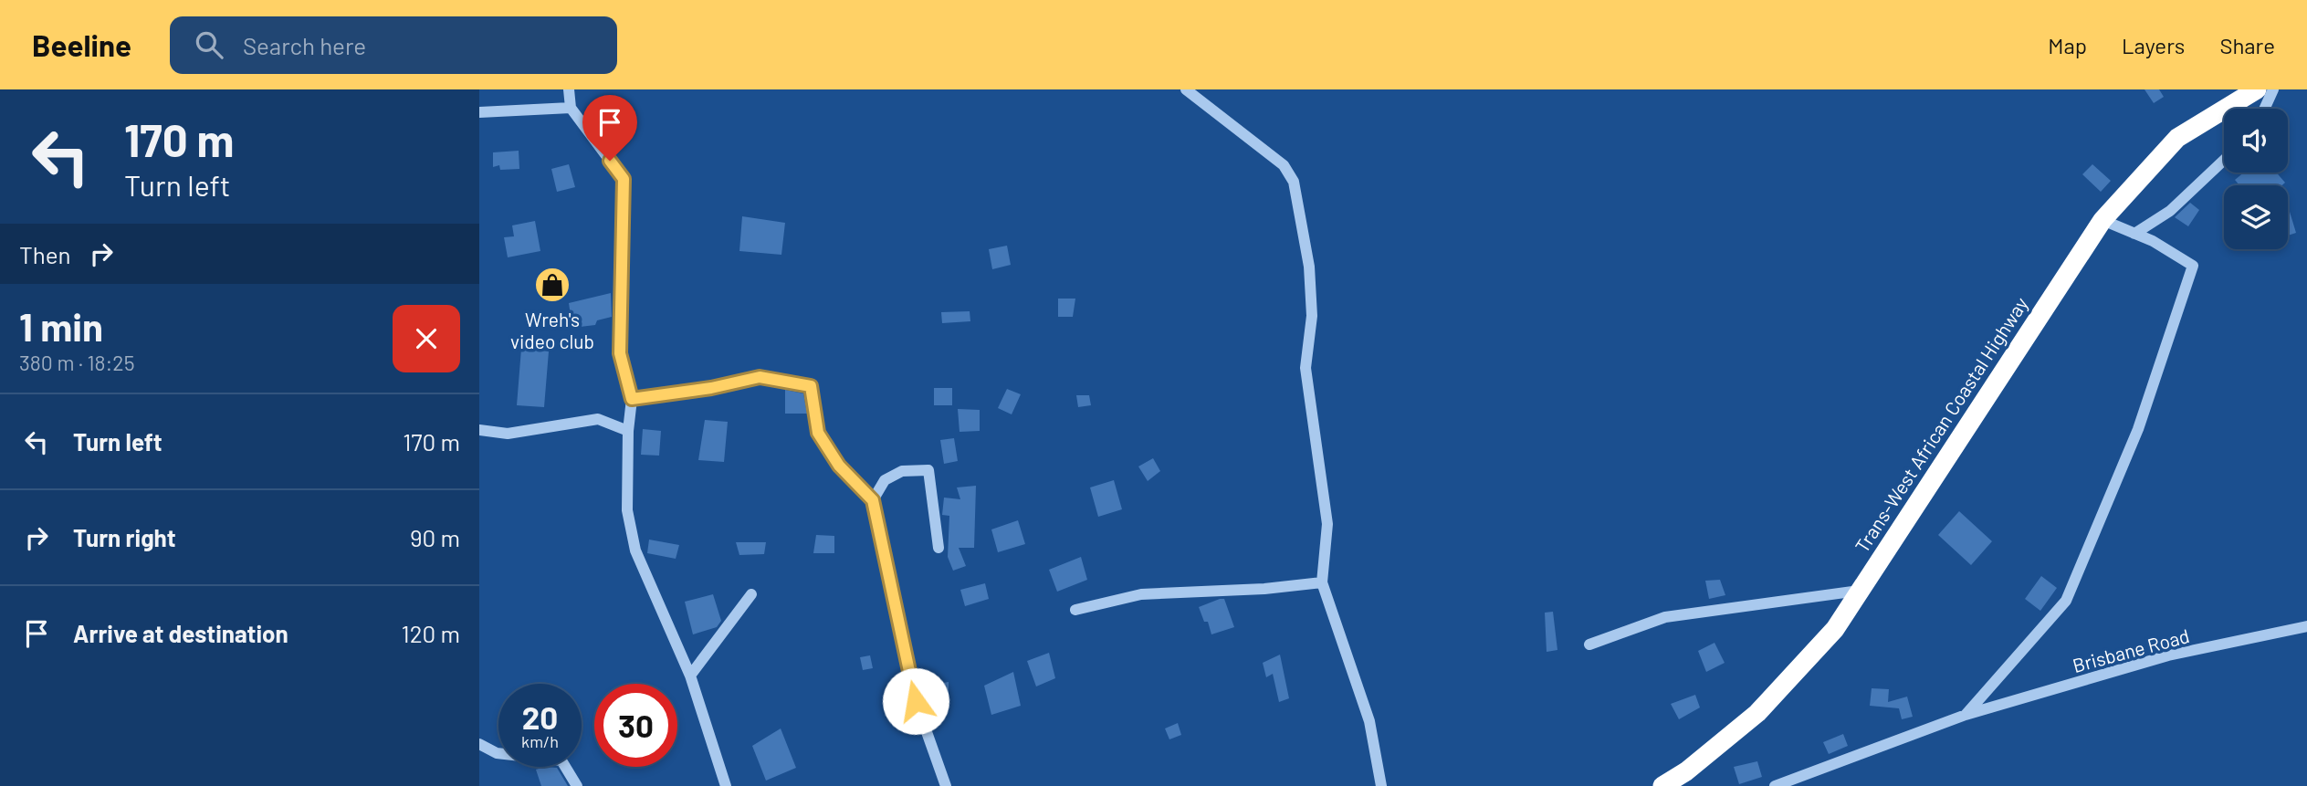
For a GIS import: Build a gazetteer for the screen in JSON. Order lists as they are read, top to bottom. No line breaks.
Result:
{"streets":{"highway":["Trans-West African Coastal Highway"],"street":["Brisbane Road"]},"places":{"shop":["Wreh's video club"]},"page":{"header":"Beeline","search":"Search here","nav":["Map","Layers","Share"],"turn":["170 m","Turn left"],"then":"Then","heading":["1 min","380 m · 18:25"],"list":[{"name":"Turn left","value":"170 m"},{"name":"Turn right","value":"90 m"},{"name":"Arrive at destination","value":"120 m"}],"speed":"20 km/h","limit":"30"}}
